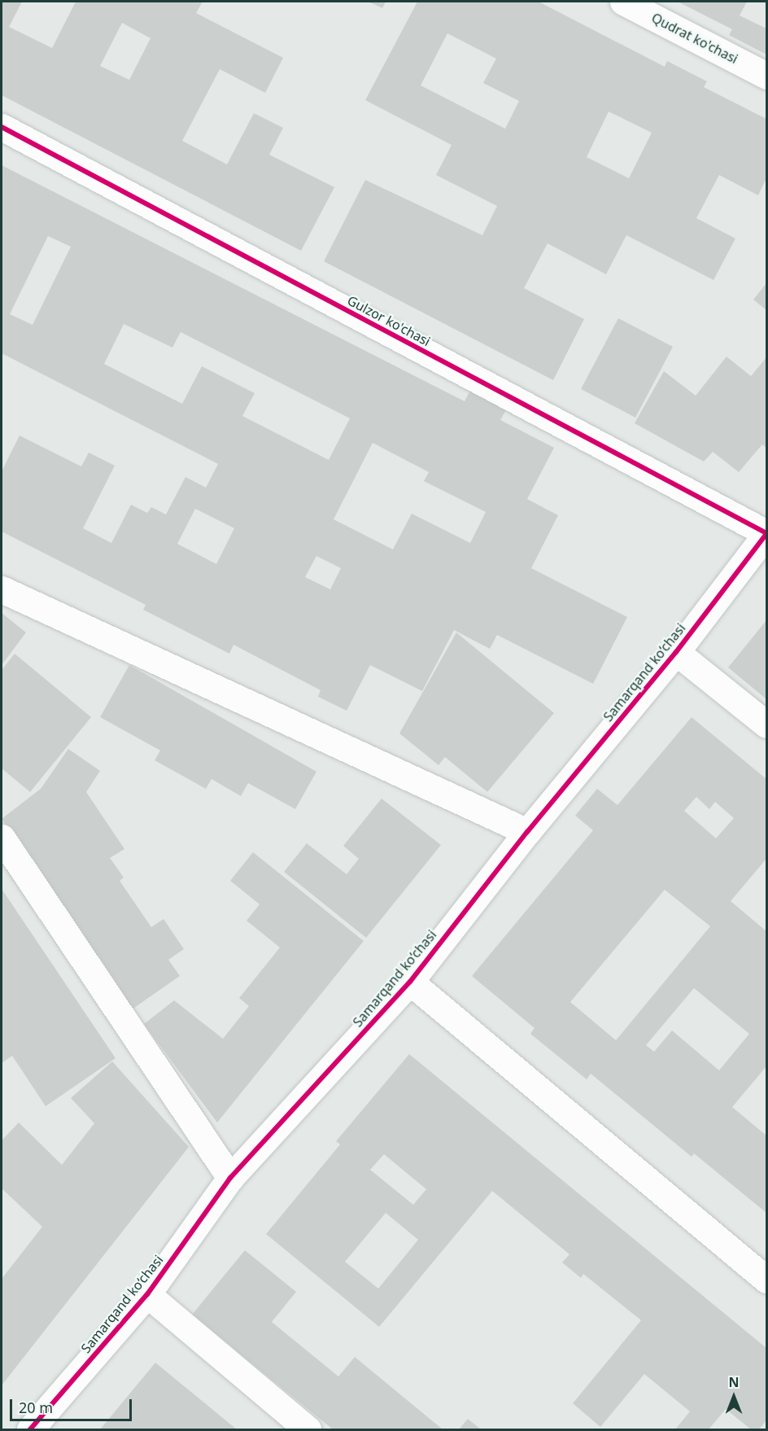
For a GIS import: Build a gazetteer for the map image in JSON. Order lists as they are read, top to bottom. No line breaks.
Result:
{"streets":{"street":["Qudrat ko'chasi","Gulzor ko'chasi","Samarqand ko‘chasi"]},"crossings":[["Gulzor ko'chasi","Samarqand ko‘chasi"]],"scale_bar":"20 m","north":"top"}
